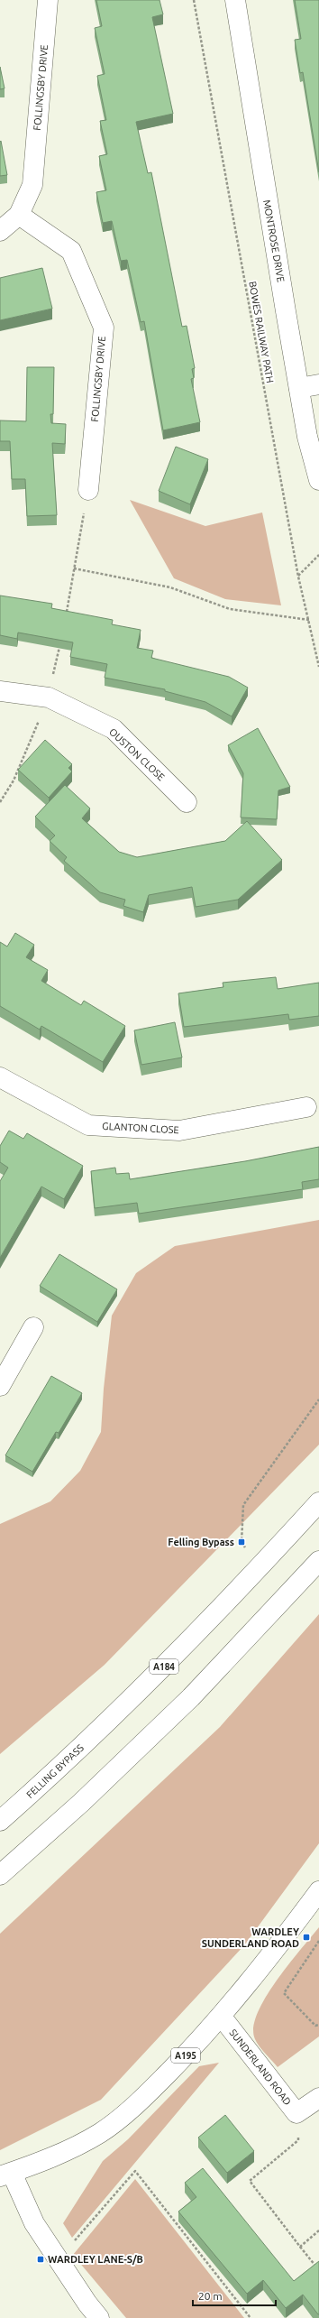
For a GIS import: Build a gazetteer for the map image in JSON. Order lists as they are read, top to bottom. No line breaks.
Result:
{"streets":{"main road":["FOLLINGSBY DRIVE","MONTROSE DRIVE","OUSTON CLOSE","GLANTON CLOSE","A184","FELLING BYPASS","A195","SUNDERLAND ROAD"],"path":["BOWES RAILWAY PATH"]},"crossings":[["A195","SUNDERLAND ROAD"]],"places":{"transit":["Felling Bypass","WARDLEY SUNDERLAND ROAD","WARDLEY LANE-S/B"]},"scale_bar":"20 m"}
